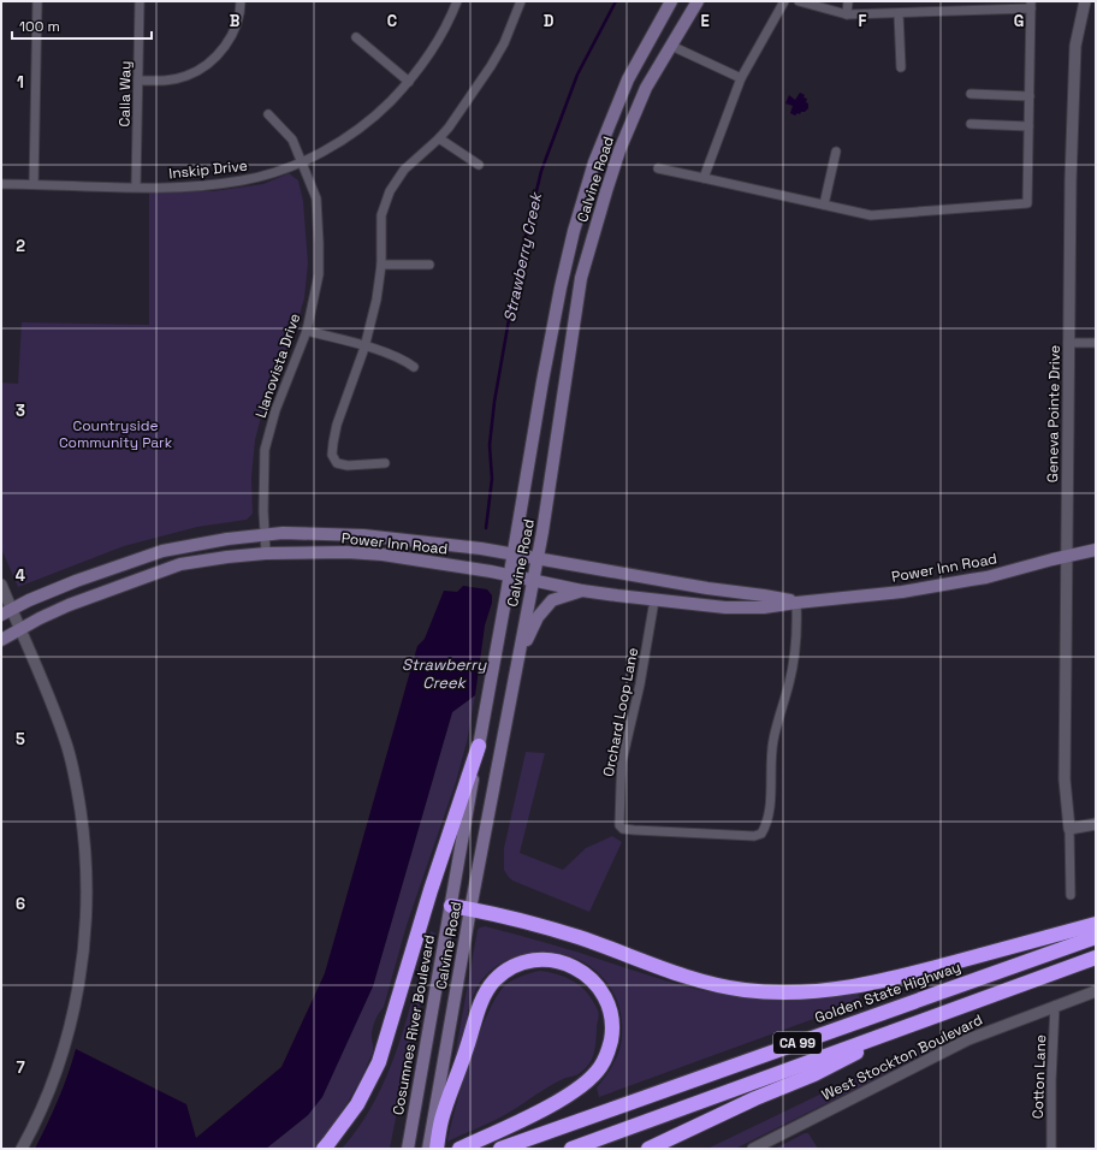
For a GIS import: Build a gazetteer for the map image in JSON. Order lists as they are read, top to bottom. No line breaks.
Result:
{"streets":{"highway":["Golden State Highway","CA 99"],"main road":["Calvine Road","Power Inn Road","Cosumnes River Boulevard"],"street":["Calla Way","Inskip Drive","Llanovista Drive","Geneva Pointe Drive","Orchard Loop Lane","West Stockton Boulevard","Cotton Lane"]},"crossings":[["Calla Way","Inskip Drive"],["Inskip Drive","Llanovista Drive"],["Calvine Road","Power Inn Road"],["Calvine Road","Cosumnes River Boulevard"],["Llanovista Drive","Power Inn Road"],["Geneva Pointe Drive","Power Inn Road"],["Power Inn Road","Orchard Loop Lane"],["West Stockton Boulevard","Cotton Lane"]],"water":["Strawberry Creek"],"parks":["Countryside Community Park"],"scale_bar":"100 m","grid":{"columns":["B","C","D","E","F","G"],"rows":["1","2","3","4","5","6","7"]}}
